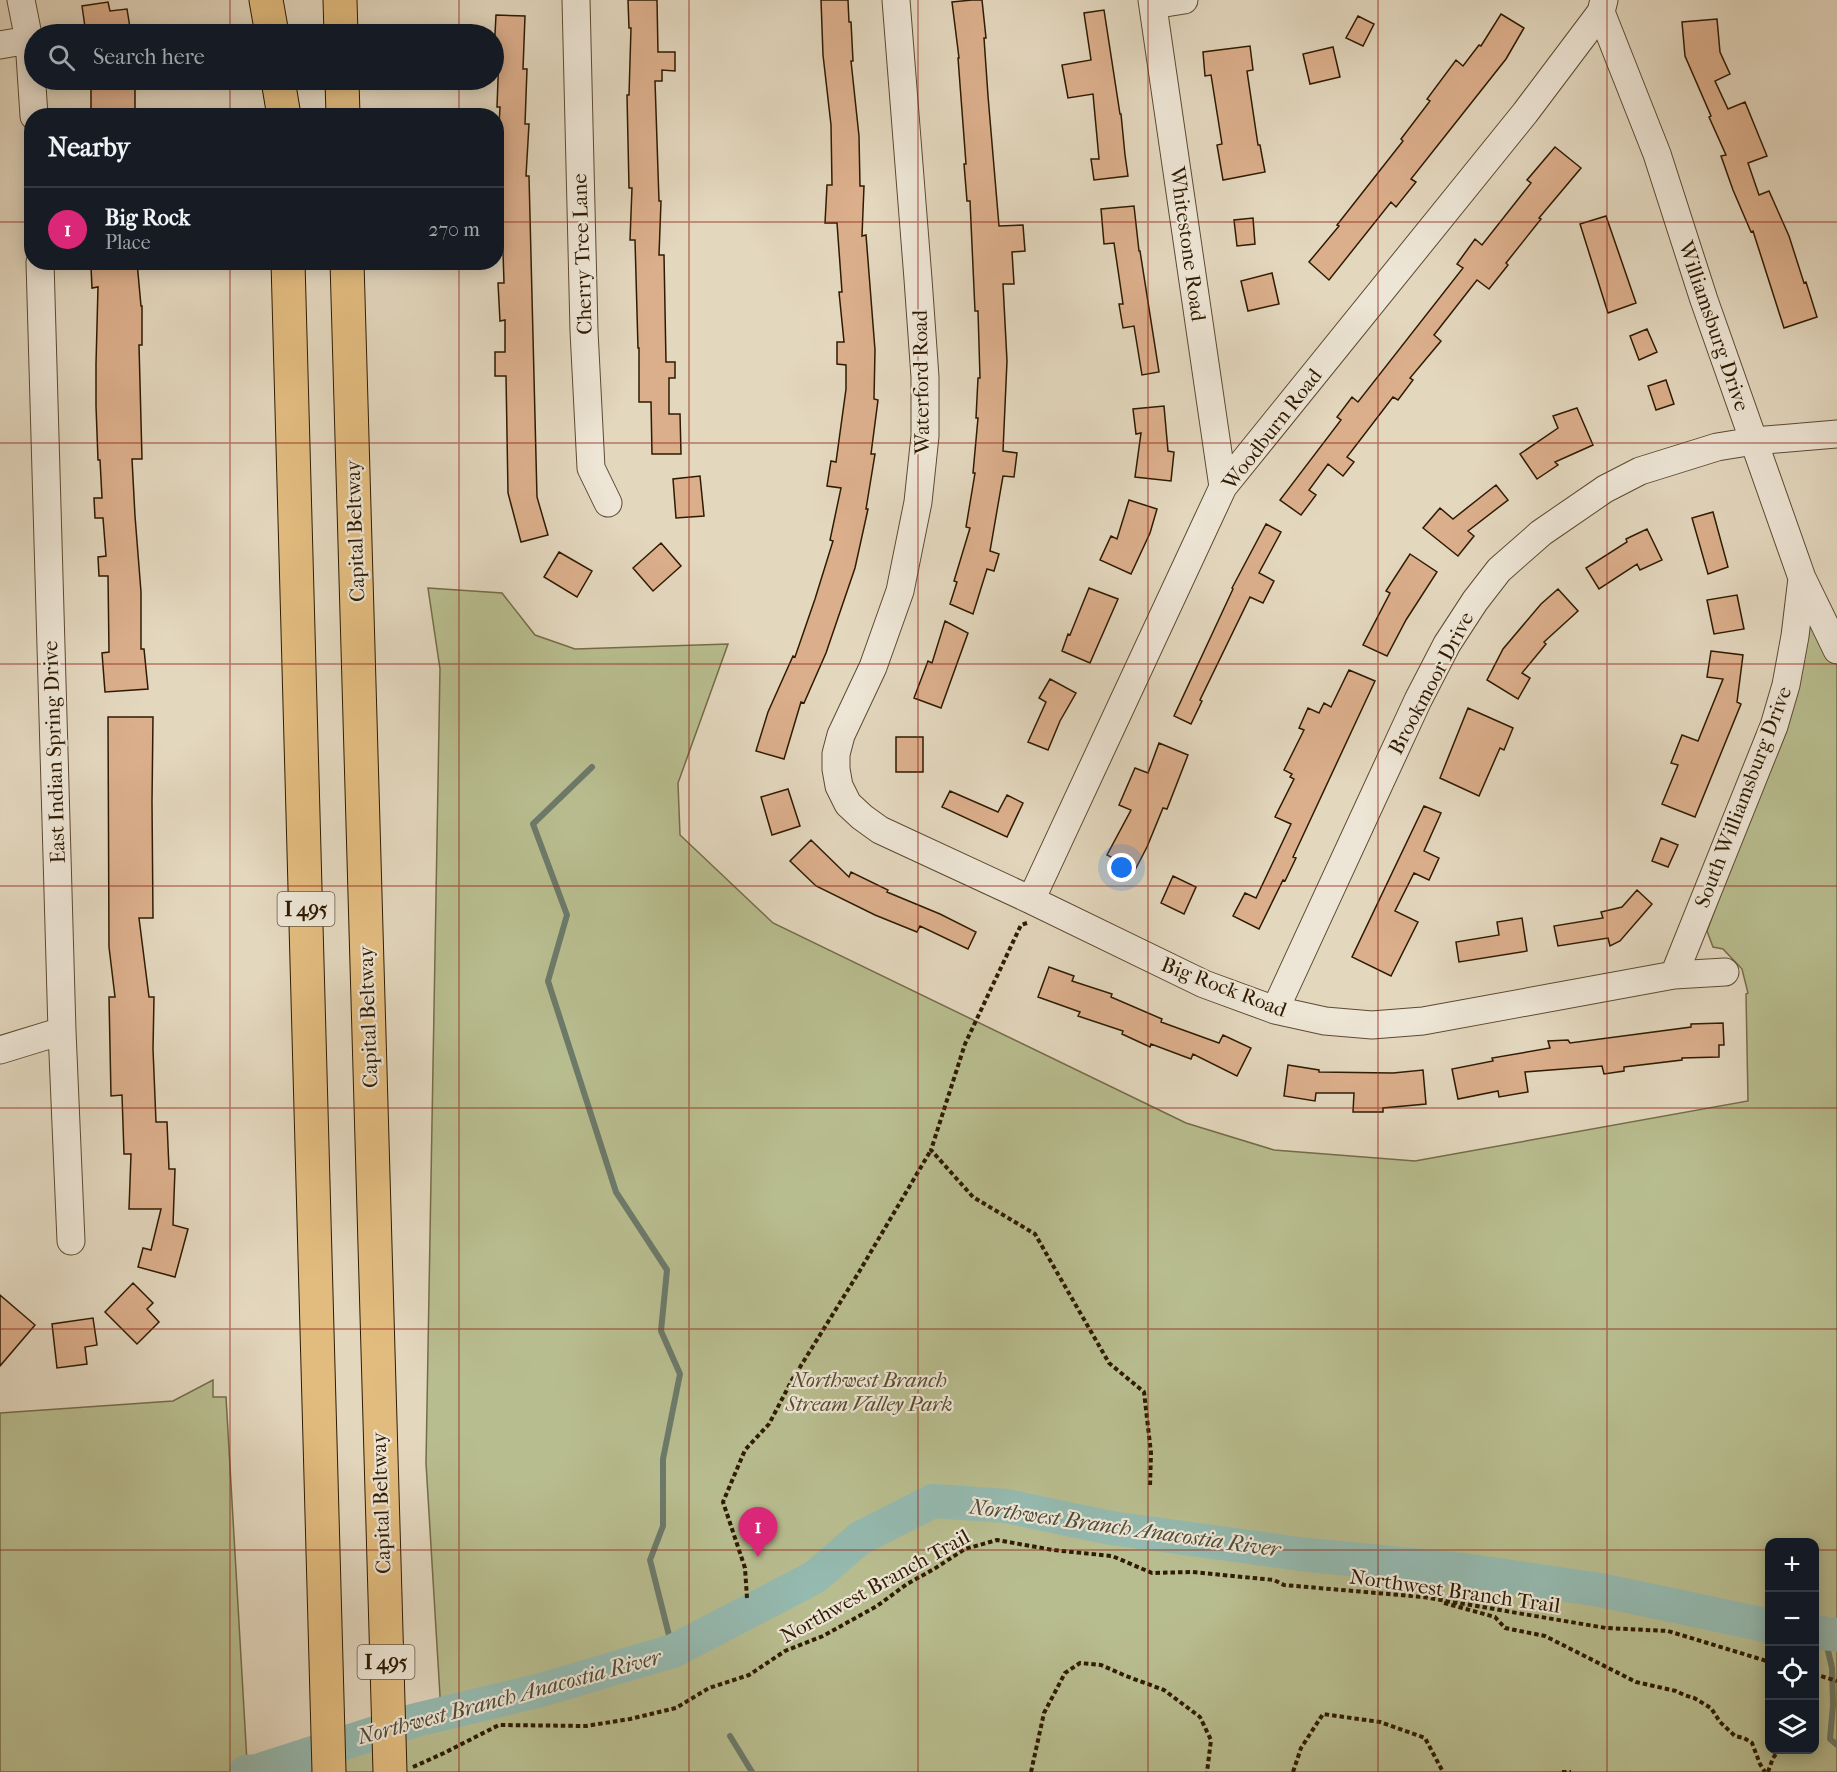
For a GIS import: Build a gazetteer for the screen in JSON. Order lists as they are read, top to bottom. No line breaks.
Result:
{"streets":{"highway":["Capital Beltway","I 495"],"street":["Whitestone Road","Cherry Tree Lane","Williamsburg Drive","Waterford Road","Woodburn Road","Brookmoor Drive","East Indian Spring Drive","South Williamsburg Drive","Big Rock Road"],"path":["Northwest Branch Trail"]},"crossings":[["Whitestone Road","Woodburn Road"],["Williamsburg Drive","Woodburn Road"],["Williamsburg Drive","Brookmoor Drive"],["Williamsburg Drive","South Williamsburg Drive"],["Waterford Road","Big Rock Road"],["Woodburn Road","Big Rock Road"],["Capital Beltway","Northwest Branch Trail"],["Brookmoor Drive","Big Rock Road"],["South Williamsburg Drive","Big Rock Road"]],"water":["Northwest Branch Anacostia River"],"parks":["Northwest Branch Stream Valley Park"],"page":{"search":"Search here","heading":"Nearby","list":[{"mark":"1","name":"Big Rock","note":"Place","value":"270 m"}],"pins":"1","map_buttons":["+","−"]}}
